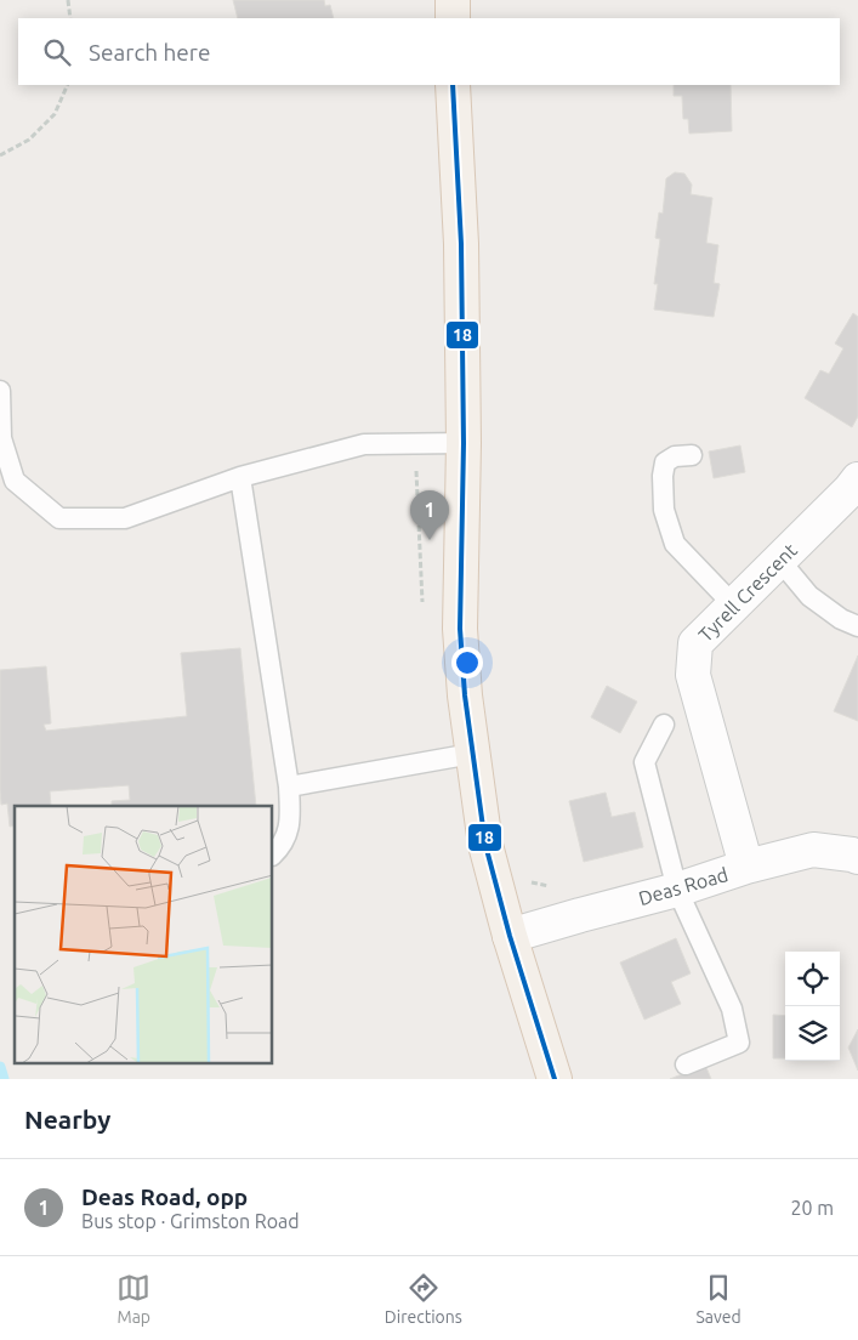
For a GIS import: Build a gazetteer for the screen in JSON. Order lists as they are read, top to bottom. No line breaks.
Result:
{"streets":{"street":["Tyrell Crescent","Deas Road"]},"crossings":[["Tyrell Crescent","Deas Road"]],"lines":["transit line 18"],"page":{"search":"Search here","pins":"1","heading":"Nearby","list":[{"mark":"1","name":"Deas Road, opp","note":"Bus stop · Grimston Road","value":"20 m"}],"nav":["Map","Directions","Saved"]}}
